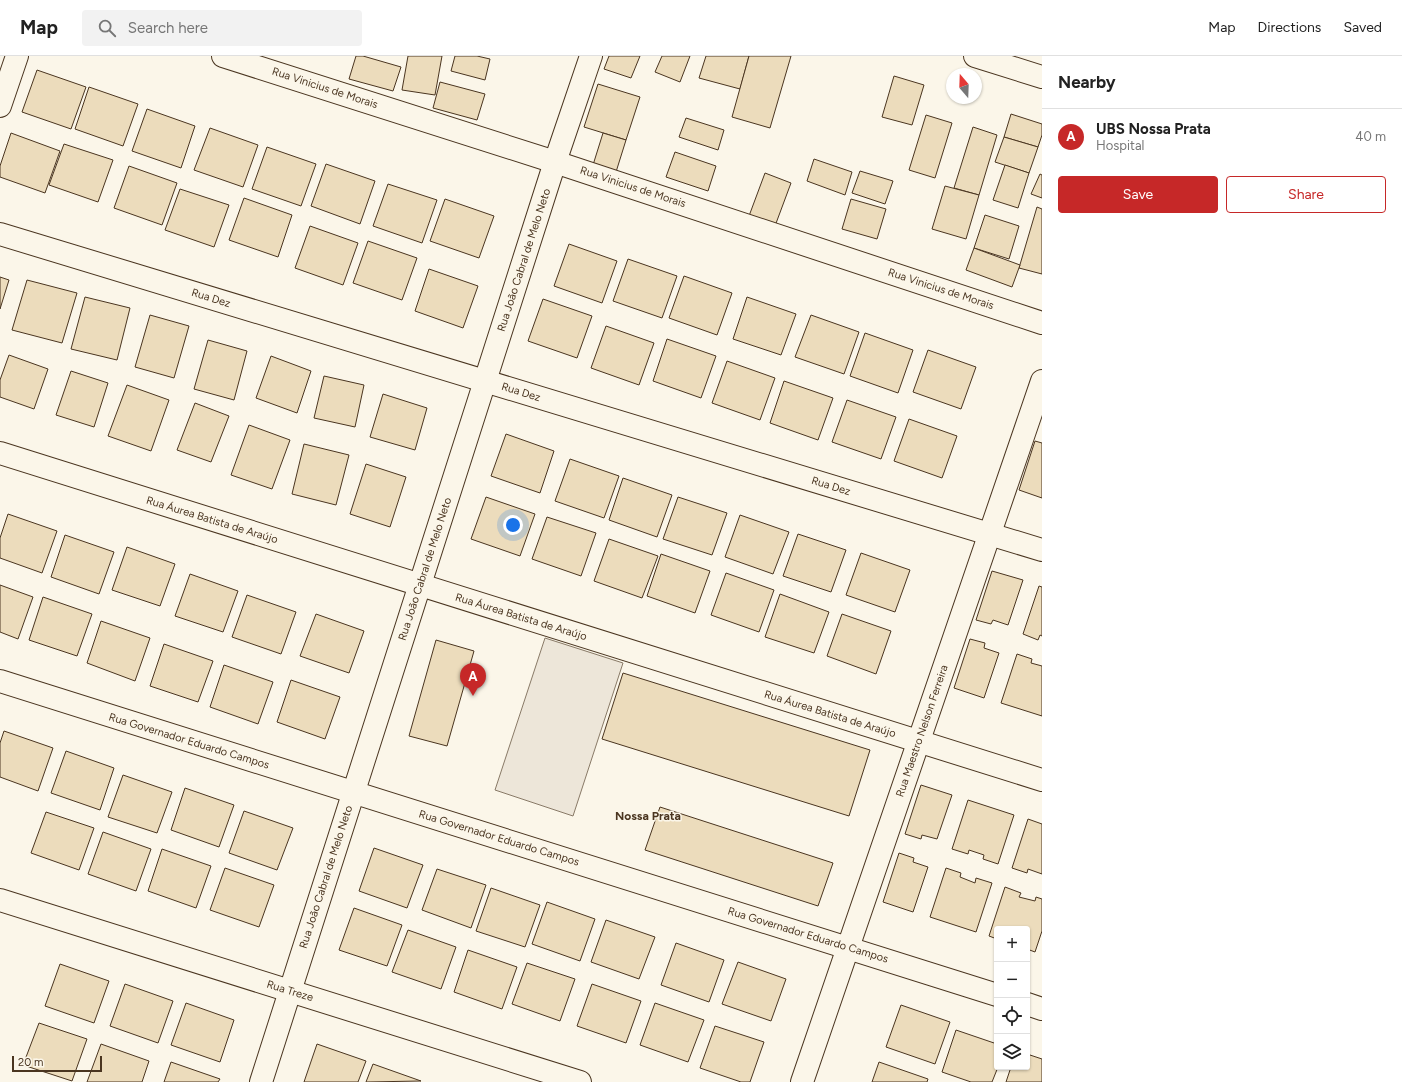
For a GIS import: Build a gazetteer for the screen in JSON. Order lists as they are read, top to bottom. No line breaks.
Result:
{"streets":{"street":["Rua Vinicius de Morais","Rua João Cabral de Melo Neto","Rua Dez","Rua Áurea Batista de Araújo","Rua Maestro Nelson Ferreira","Rua Governador Eduardo Campos","Rua Treze"]},"crossings":[["Rua Vinicius de Morais","Rua João Cabral de Melo Neto"],["Rua João Cabral de Melo Neto","Rua Dez"],["Rua João Cabral de Melo Neto","Rua Áurea Batista de Araújo"],["Rua João Cabral de Melo Neto","Rua Governador Eduardo Campos"],["Rua João Cabral de Melo Neto","Rua Treze"],["Rua Dez","Rua Maestro Nelson Ferreira"],["Rua Áurea Batista de Araújo","Rua Maestro Nelson Ferreira"],["Rua Maestro Nelson Ferreira","Rua Governador Eduardo Campos"]],"districts":["Nossa Prata"],"scale_bar":"20 m","north":"top","page":{"header":"Map","search":"Search here","nav":["Map","Directions","Saved"],"heading":"Nearby","list":[{"mark":"A","name":"UBS Nossa Prata","note":"Hospital","value":"40 m"}],"buttons":["Save","Share"],"pins":"A","map_buttons":["+","−"],"scale":"20 m"}}
